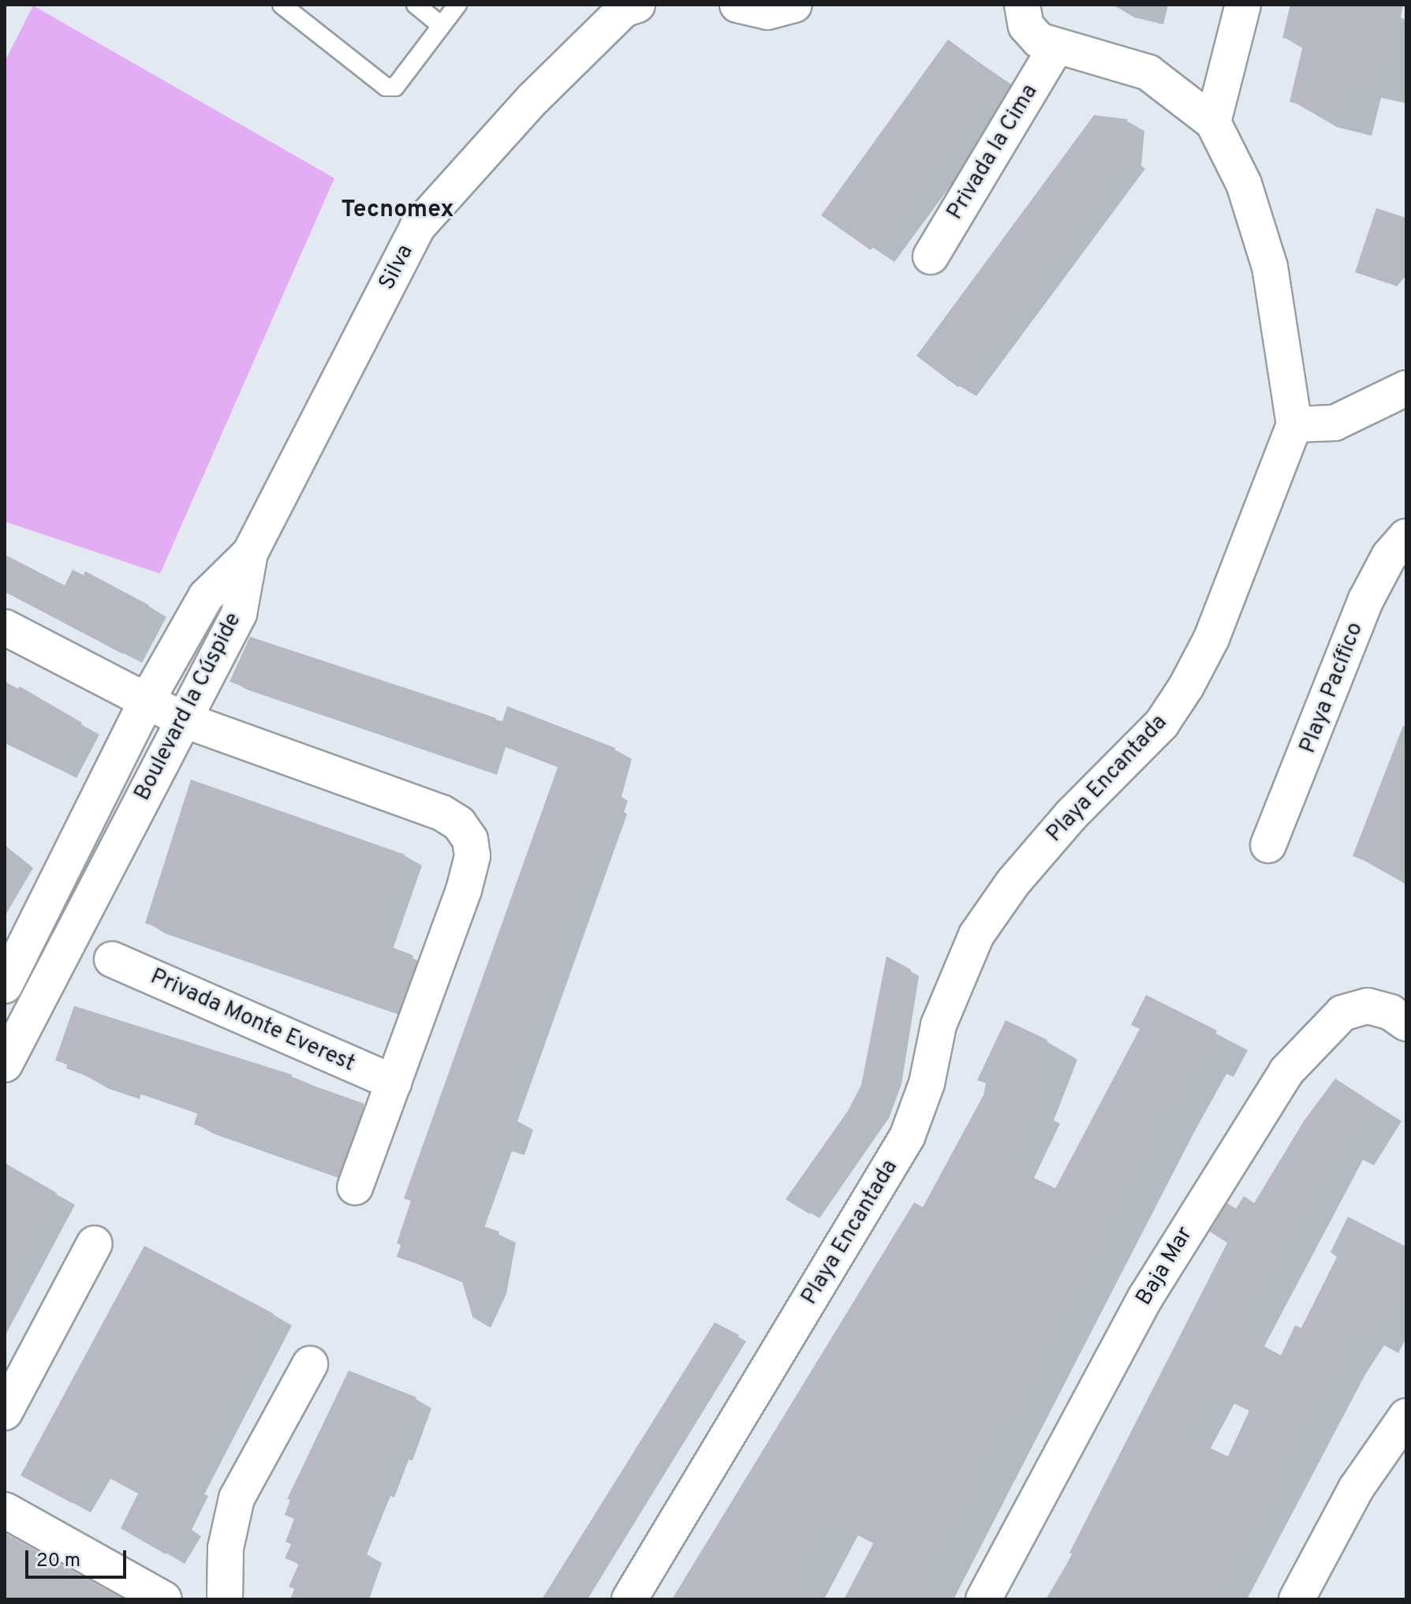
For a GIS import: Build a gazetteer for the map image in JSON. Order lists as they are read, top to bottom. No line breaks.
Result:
{"streets":{"street":["Privada la Cima","Silva","Playa Pacífico","Boulevard la Cúspide","Playa Encantada","Privada Monte Everest","Baja Mar"]},"crossings":[["Privada la Cima","Playa Encantada"],["Silva","Boulevard la Cúspide"]],"districts":["Tecnomex"],"scale_bar":"20 m"}
